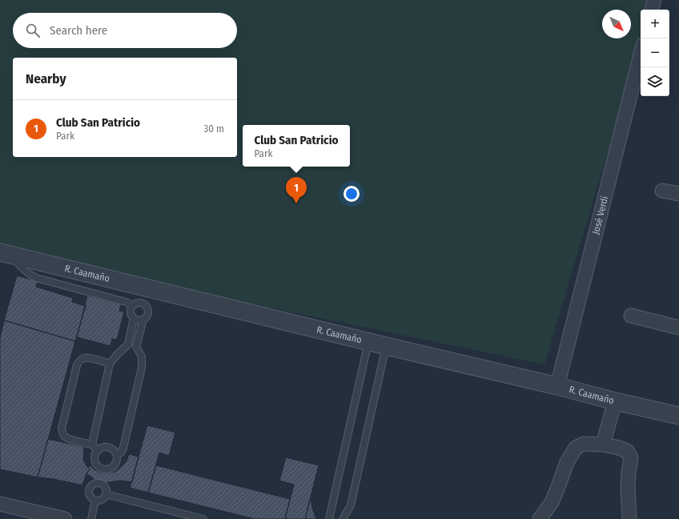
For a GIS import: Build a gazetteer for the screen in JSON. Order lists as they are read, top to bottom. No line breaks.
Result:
{"streets":{"street":["José Verdi","R. Caamaño"]},"crossings":[["José Verdi","R. Caamaño"]],"north":"bottom right","page":{"map_buttons":["+","−"],"search":"Search here","heading":"Nearby","list":[{"mark":"1","name":"Club San Patricio","note":"Park","value":"30 m"}],"popup":["Club San Patricio","Park"],"pins":"1"}}
